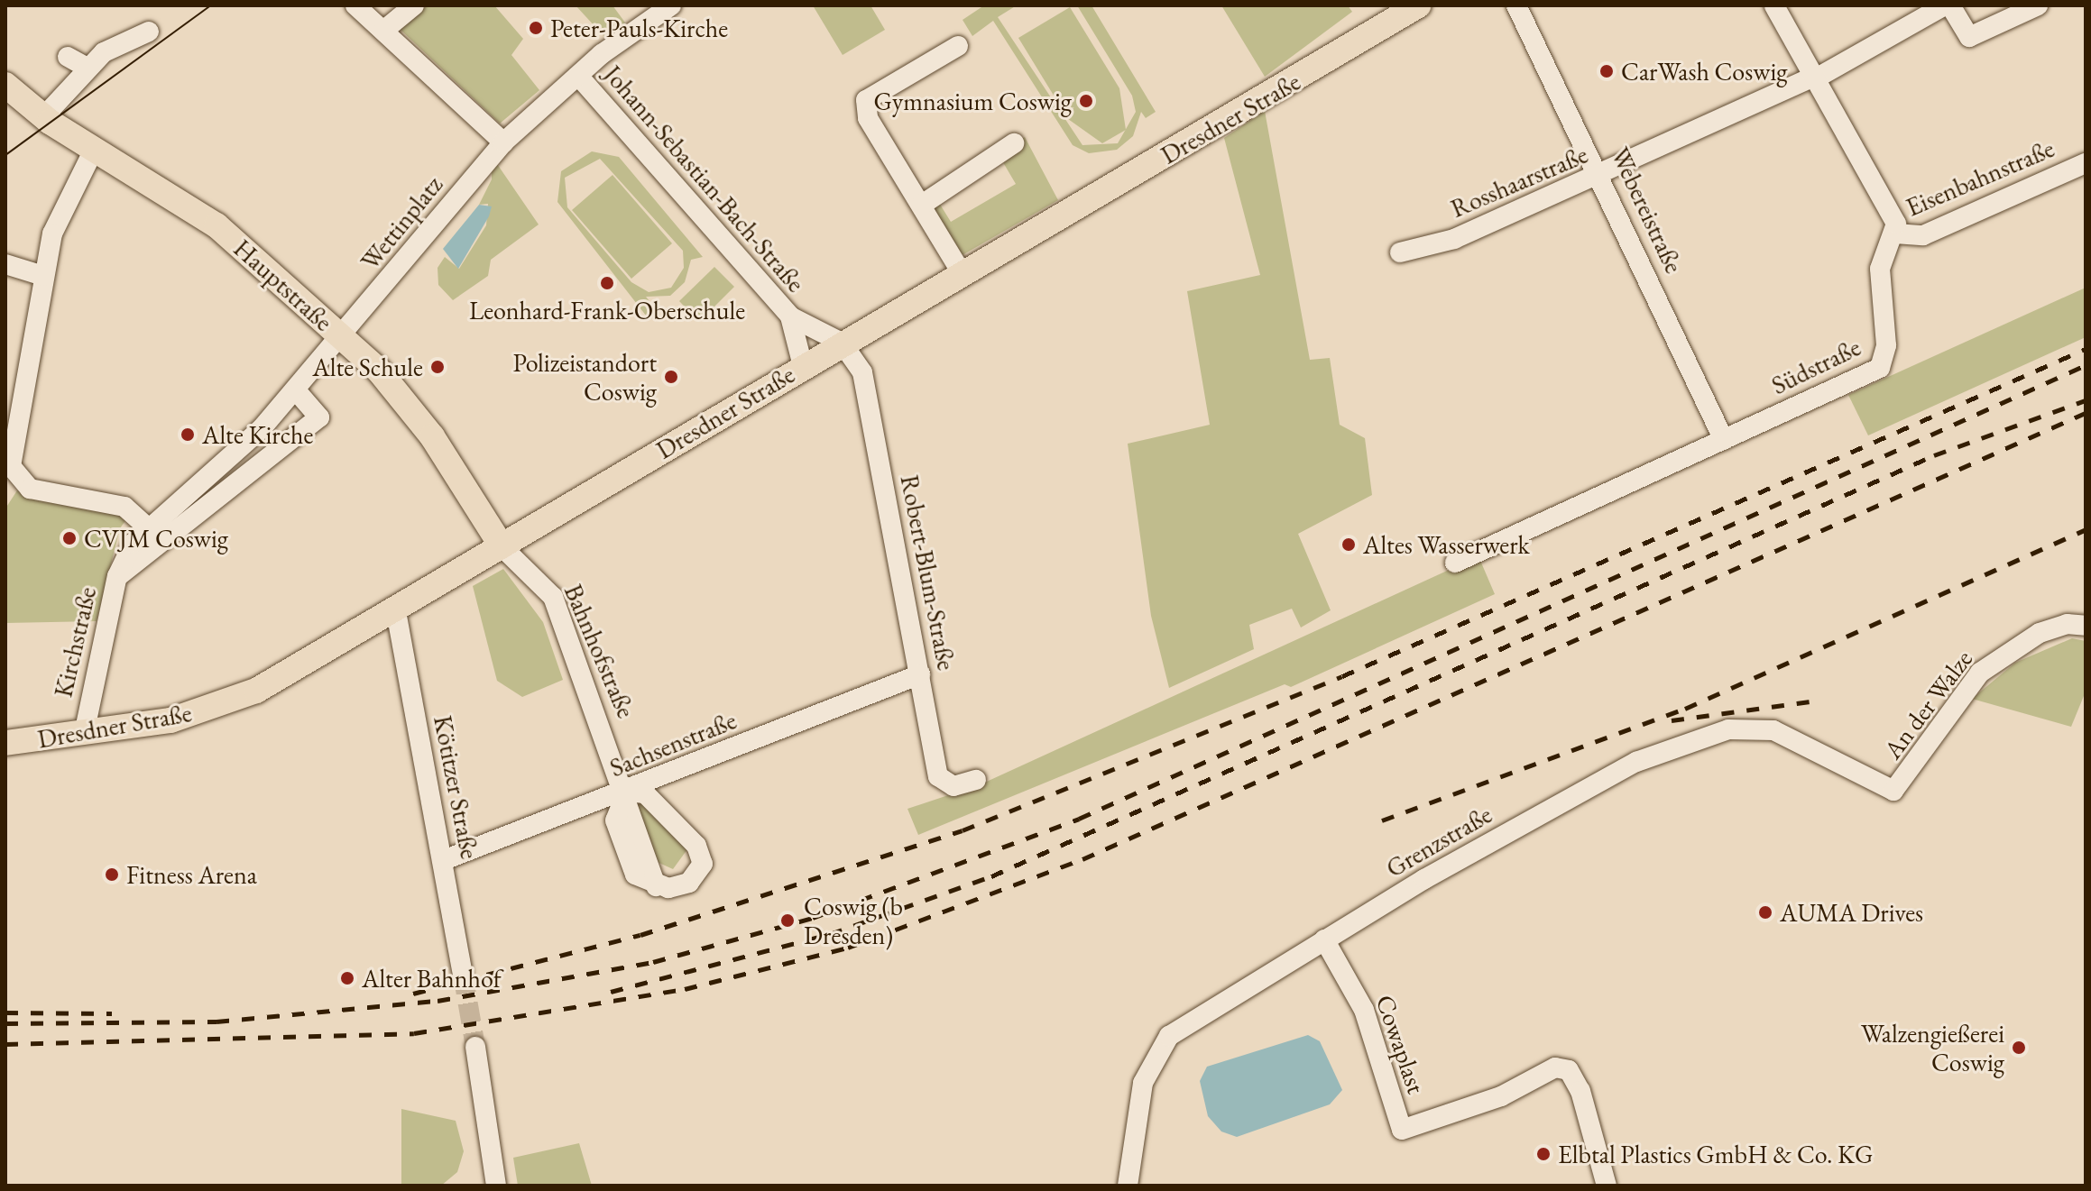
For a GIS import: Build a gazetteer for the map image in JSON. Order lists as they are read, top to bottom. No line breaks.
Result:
{"streets":{"main road":["Dresdner Straße","Hauptstraße"],"street":["Eisenbahnstraße","Johann-Sebastian-Bach-Straße","Rosshaarstraße","Webereistraße","Wettinplatz","Südstraße","Robert-Blum-Straße","Kirchstraße","Bahnhofstraße","An der Walze","Sachsenstraße","Kötitzer Straße","Grenzstraße","Cowaplast"]},"crossings":[["Dresdner Straße","Johann-Sebastian-Bach-Straße"],["Dresdner Straße","Hauptstraße"],["Dresdner Straße","Robert-Blum-Straße"],["Dresdner Straße","Kirchstraße"],["Dresdner Straße","Bahnhofstraße"],["Dresdner Straße","Kötitzer Straße"],["Eisenbahnstraße","Südstraße"],["Johann-Sebastian-Bach-Straße","Wettinplatz"],["Johann-Sebastian-Bach-Straße","Robert-Blum-Straße"],["Rosshaarstraße","Webereistraße"],["Webereistraße","Südstraße"],["Wettinplatz","Hauptstraße"],["Wettinplatz","Kirchstraße"],["Hauptstraße","Bahnhofstraße"],["Robert-Blum-Straße","Sachsenstraße"],["Bahnhofstraße","Sachsenstraße"],["An der Walze","Grenzstraße"],["Sachsenstraße","Kötitzer Straße"],["Grenzstraße","Cowaplast"]],"places":["Peter-Pauls-Kirche","CarWash Coswig","Gymnasium Coswig","Leonhard-Frank-Oberschule","Alte Schule","Polizeistandort Coswig","Alte Kirche","CVJM Coswig","Altes Wasserwerk","Fitness Arena","AUMA Drives","Coswig (b Dresden)","Alter Bahnhof","Walzengießerei Coswig","Elbtal Plastics GmbH & Co. KG"]}
